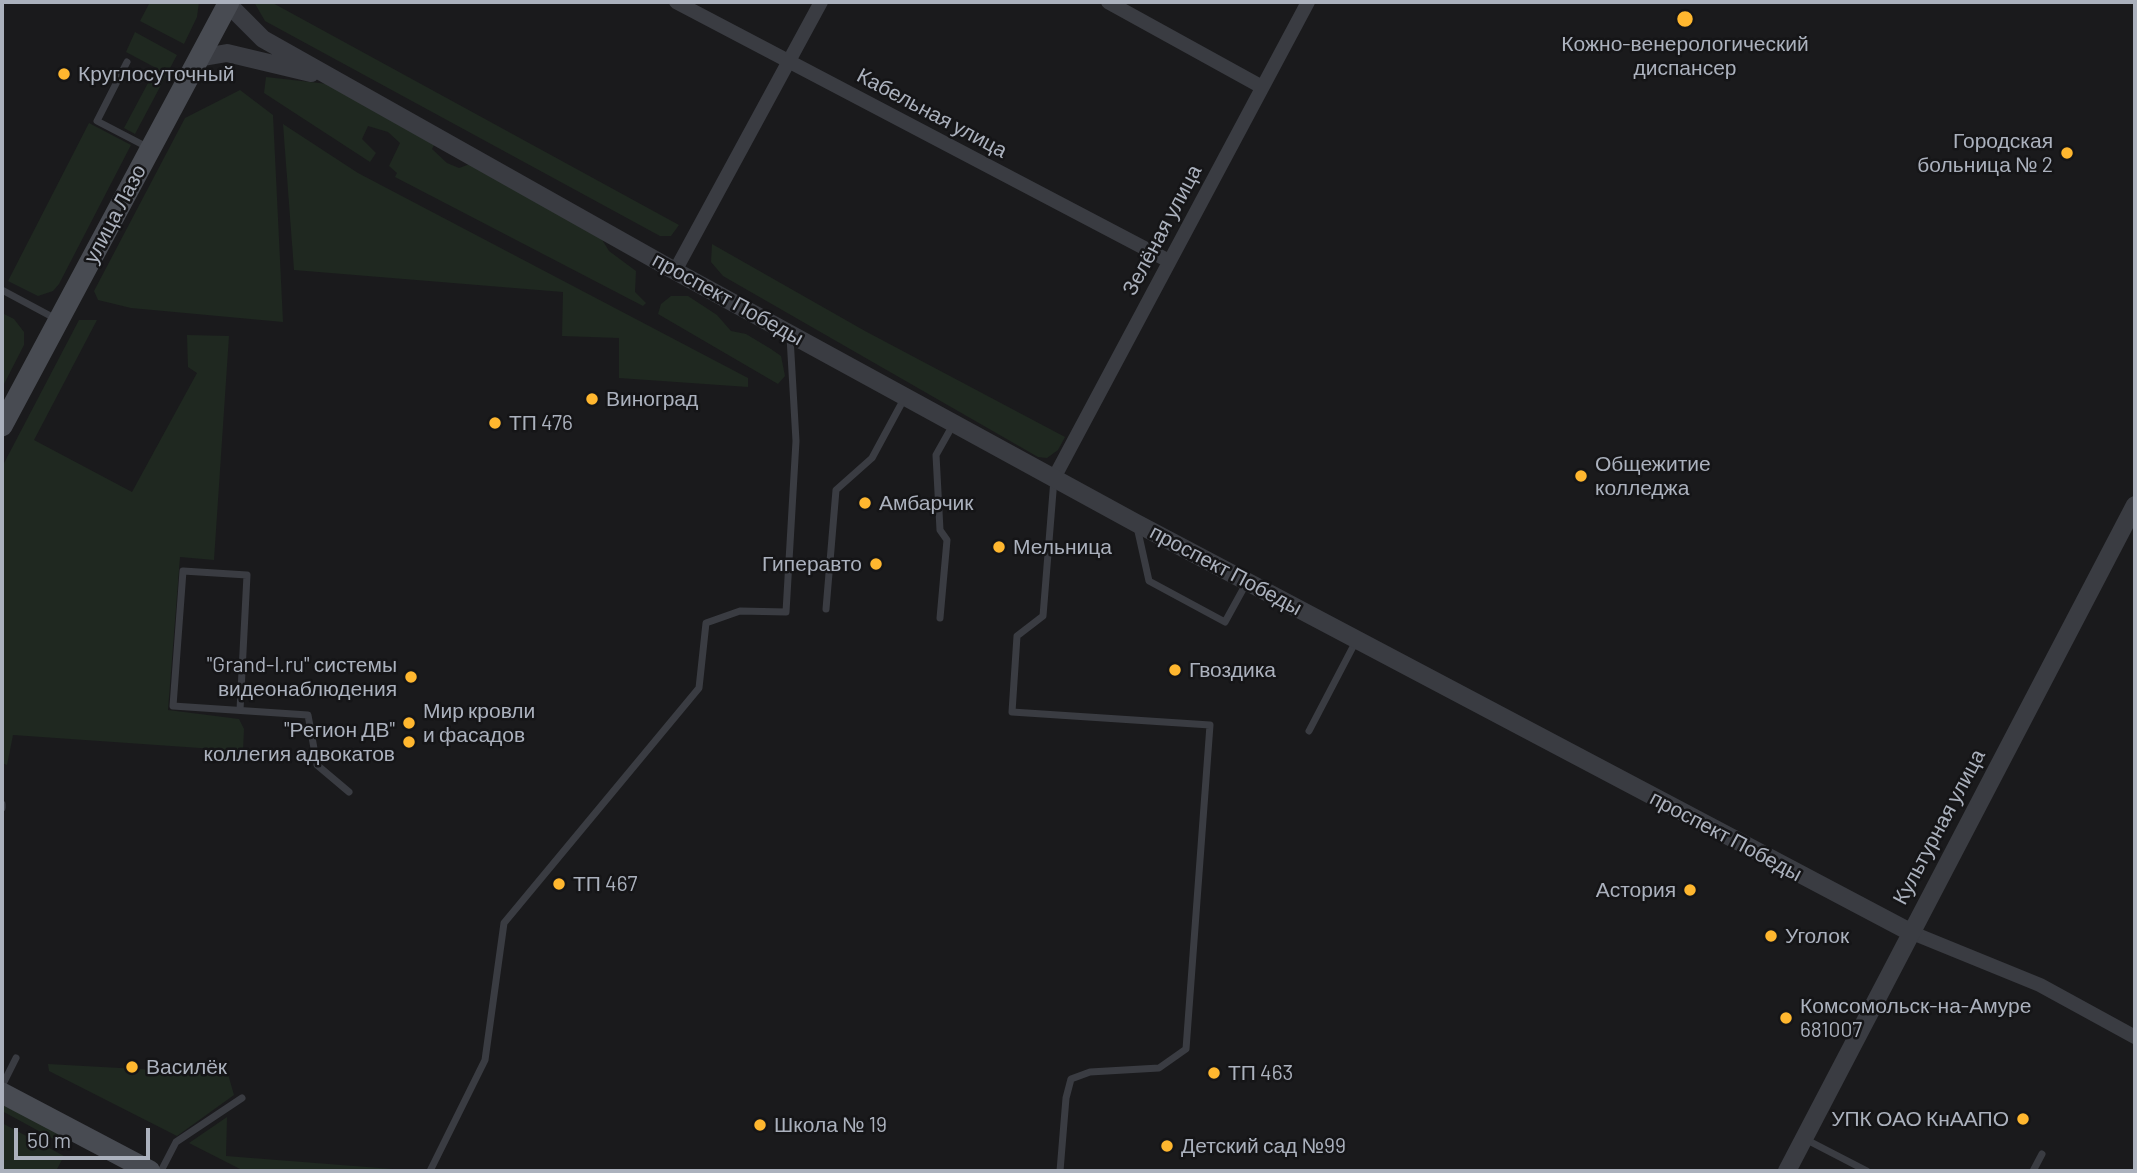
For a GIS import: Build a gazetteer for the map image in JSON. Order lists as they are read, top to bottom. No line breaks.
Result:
{"streets":{"main road":["улица Лазо"],"street":["Кабельная улица","Зелёная улица","проспект Победы","Культурная улица"]},"crossings":[["Кабельная улица","Зелёная улица"],["улица Лазо","проспект Победы"],["Зелёная улица","проспект Победы"],["проспект Победы","Культурная улица"]],"places":["Кожно-венерологический диспансер","Круглосуточный","Городская больница № 2","Виноград","ТП 476","Общежитие колледжа","Амбарчик","Мельница","Гиперавто","Гвоздика","\"Grand-l.ru\" системы видеонаблюдения","Мир кровли и фасадов","\"Регион ДВ\" коллегия адвокатов","ТП 467","Астория","Уголок","Комсомольск-на-Амуре 681007","Василёк","ТП 463","УПК ОАО КнААПО","Школа № 19","Детский сад №99"],"scale_bar":"50 m"}
